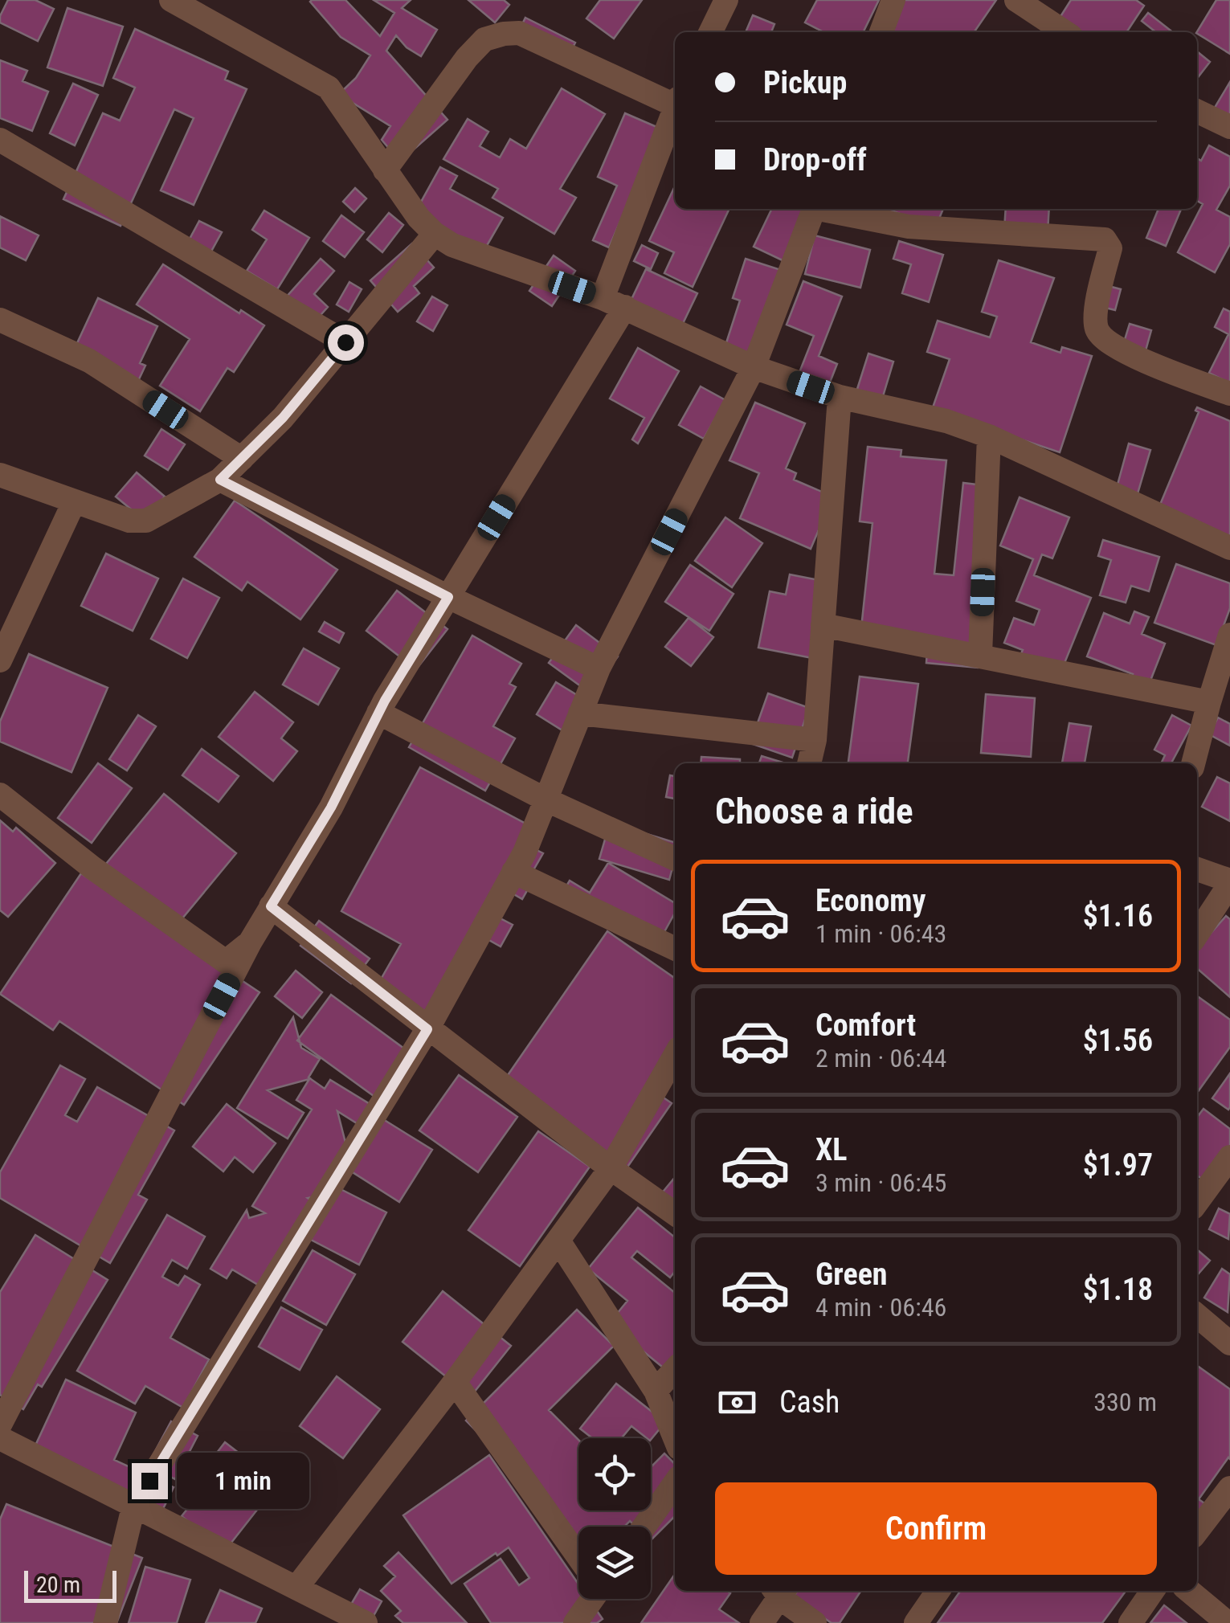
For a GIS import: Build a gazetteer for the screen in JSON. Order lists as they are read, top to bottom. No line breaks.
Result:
{"scale_bar":"20 m","page":{"banner":["Pickup","Drop-off"],"heading":"Choose a ride","list":[{"name":"Economy","note":"1 min · 06:43","value":"$1.16"},{"name":"Comfort","note":"2 min · 06:44","value":"$1.56"},{"name":"XL","note":"3 min · 06:45","value":"$1.97"},{"name":"Green","note":"4 min · 06:46","value":"$1.18"}],"pay":["Cash","330 m"],"bubble":"1 min","buttons":"Confirm","scale":"20 m"}}
